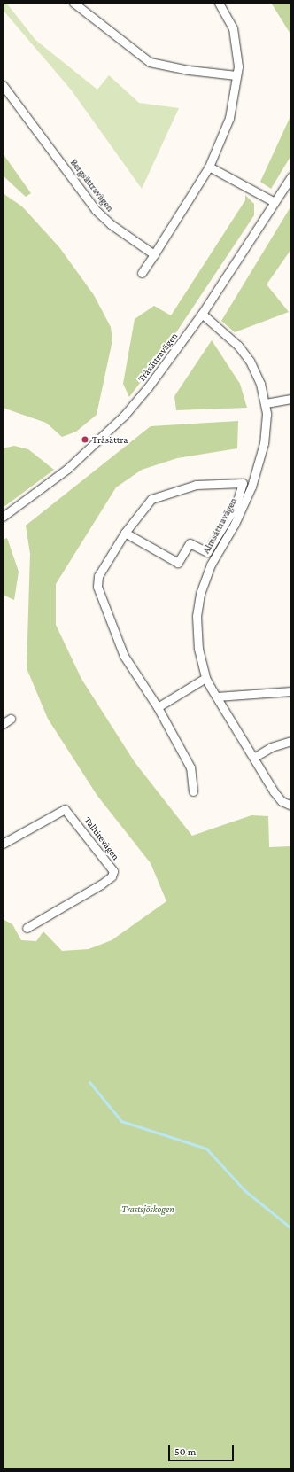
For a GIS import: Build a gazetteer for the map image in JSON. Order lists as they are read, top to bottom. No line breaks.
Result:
{"streets":{"street":["Bergsättravägen","Tråsättravägen","Almsättravägen","Talltitevägen"]},"crossings":[["Tråsättravägen","Almsättravägen"]],"parks":["Trastsjöskogen"],"places":["Tråsättra"],"scale_bar":"50 m"}
